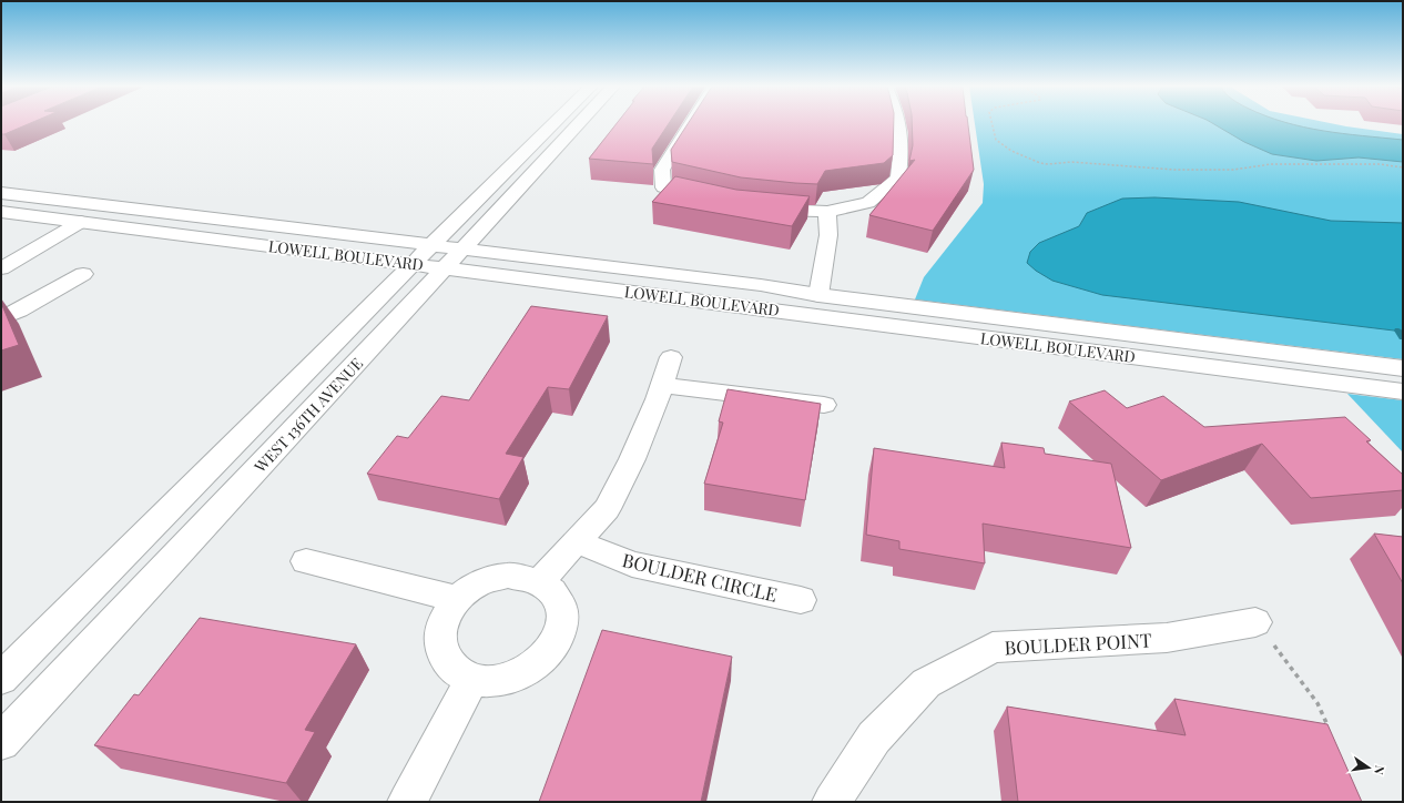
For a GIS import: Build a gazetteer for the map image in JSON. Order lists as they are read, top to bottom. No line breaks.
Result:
{"streets":{"main road":["LOWELL BOULEVARD","WEST 136TH AVENUE","BOULDER CIRCLE","BOULDER POINT"]},"crossings":[["LOWELL BOULEVARD","WEST 136TH AVENUE"]],"north":"right"}
